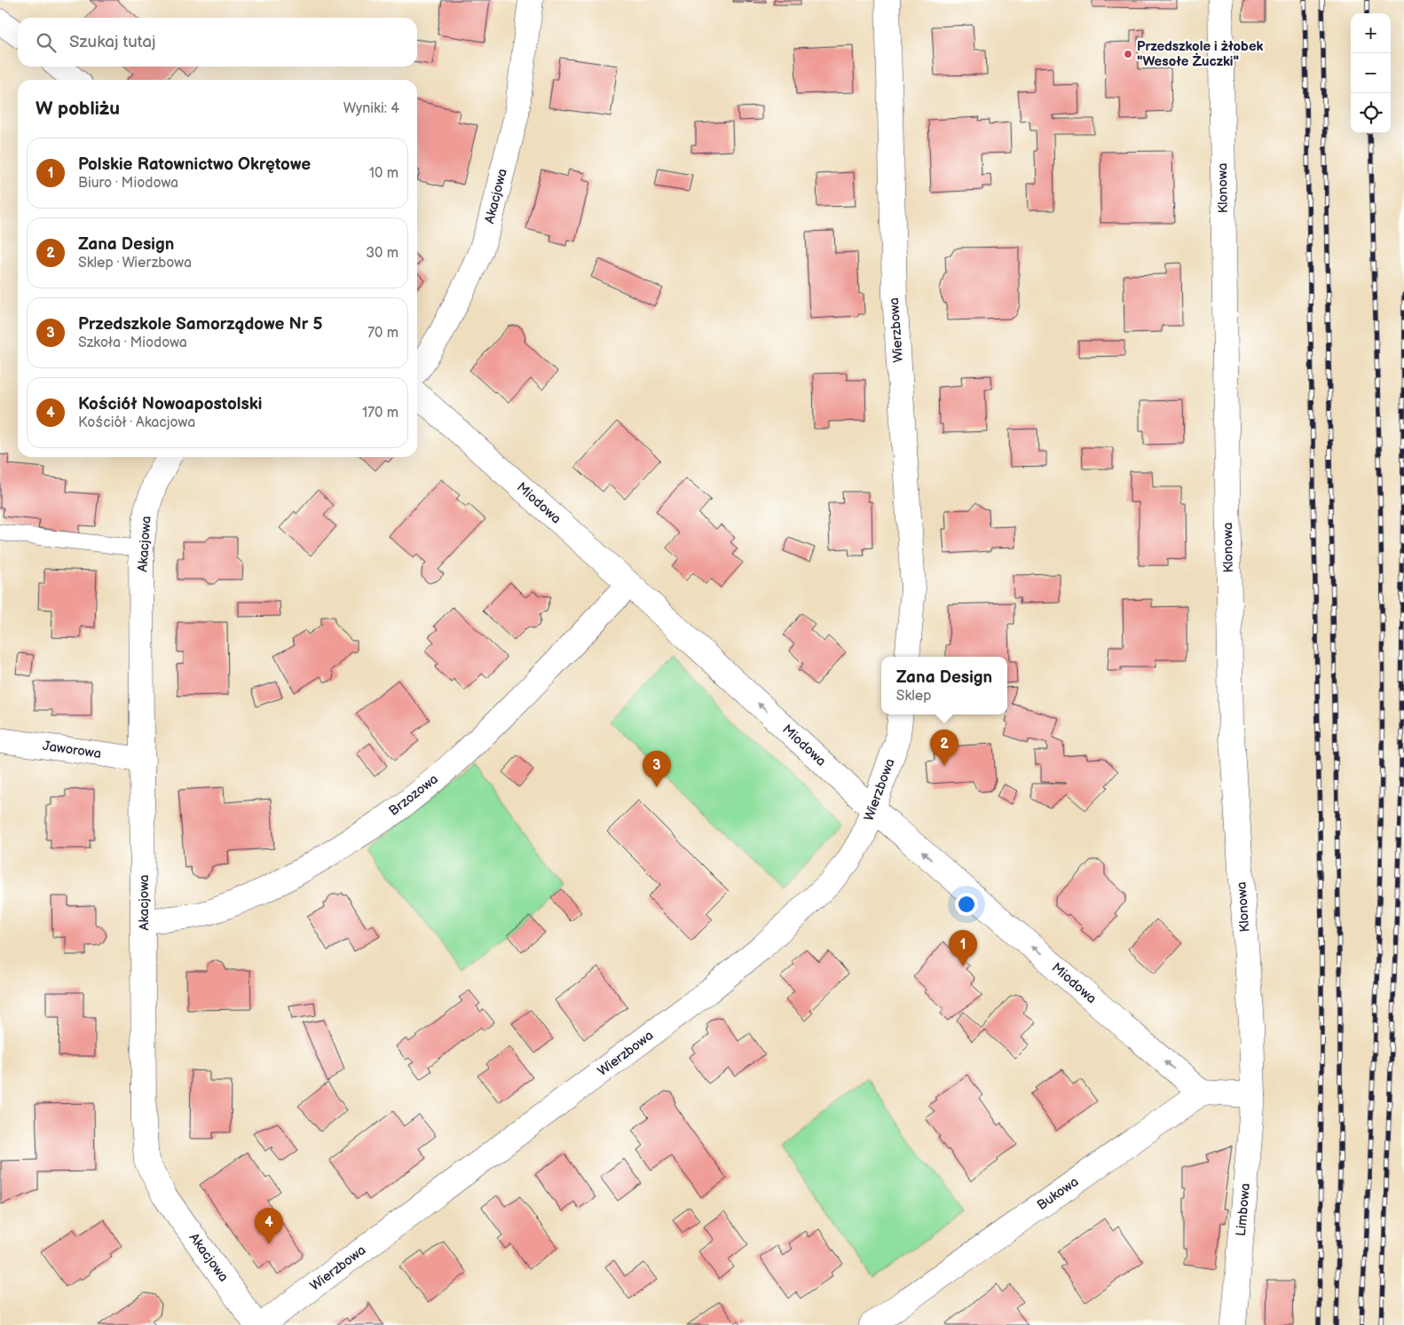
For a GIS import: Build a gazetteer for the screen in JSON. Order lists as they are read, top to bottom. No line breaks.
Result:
{"streets":{"street":["Klonowa","Akacjowa","Wierzbowa","Miodowa","Jaworowa","Brzozowa","Bukowa","Limbowa"]},"crossings":[["Klonowa","Limbowa"],["Akacjowa","Jaworowa"],["Akacjowa","Brzozowa"],["Wierzbowa","Miodowa"],["Miodowa","Brzozowa"],["Miodowa","Bukowa"]],"one_way":["Miodowa"],"places":["Przedszkole i żłobek \"Wesołe Żuczki\""],"page":{"map_buttons":["+","−"],"search":"Szukaj tutaj","heading":["W pobliżu","Wyniki: 4"],"list":[{"mark":"1","name":"Polskie Ratownictwo Okrętowe","note":"Biuro · Miodowa","value":"10 m"},{"mark":"2","name":"Zana Design","note":"Sklep · Wierzbowa","value":"30 m"},{"mark":"3","name":"Przedszkole Samorządowe Nr 5","note":"Szkoła · Miodowa","value":"70 m"},{"mark":"4","name":"Kościół Nowoapostolski","note":"Kościół · Akacjowa","value":"170 m"}],"popup":["Zana Design","Sklep"],"pins":["2","3","1","4"]}}
